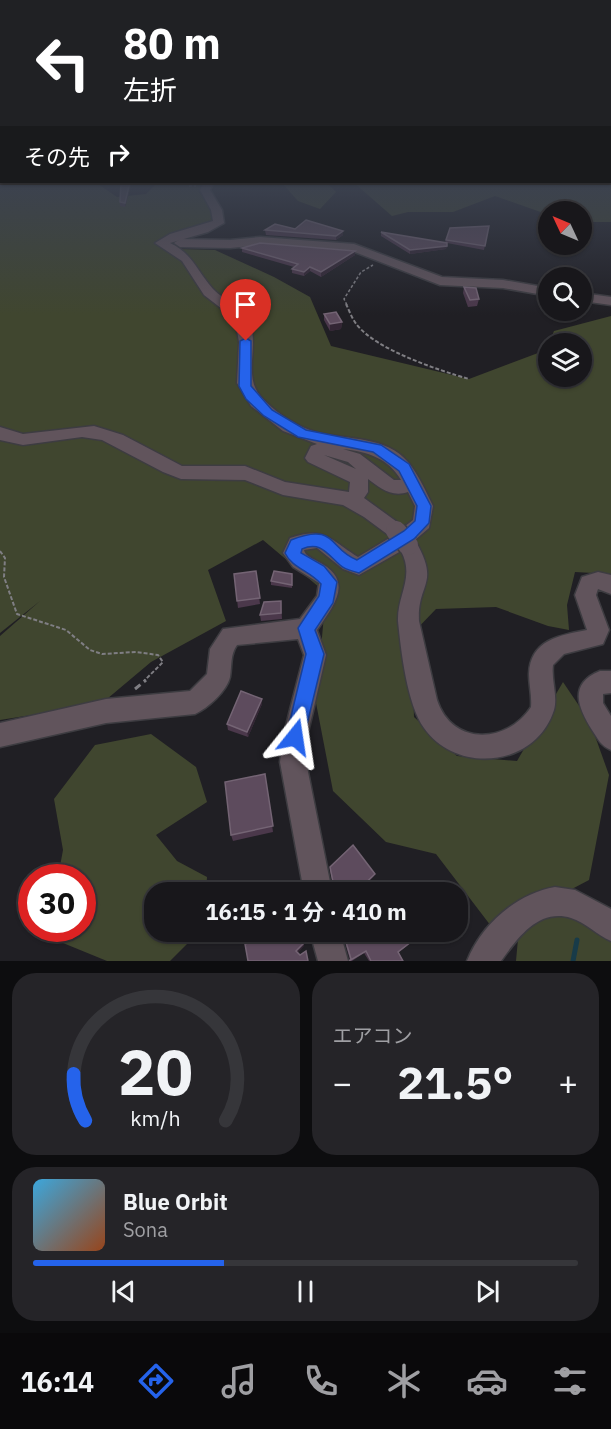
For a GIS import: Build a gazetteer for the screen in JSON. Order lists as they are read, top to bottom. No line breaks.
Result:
{"north":"top left","page":{"turn":["80 m","左折"],"then":"その先","limit":"30","trip":"16:15 · 1 分 · 410 m","tile":"エアコン","heat":["−","21.5°","+"],"song":["Blue Orbit","Sona"],"tabs":"16:14","gauge":["20","km/h"]}}
